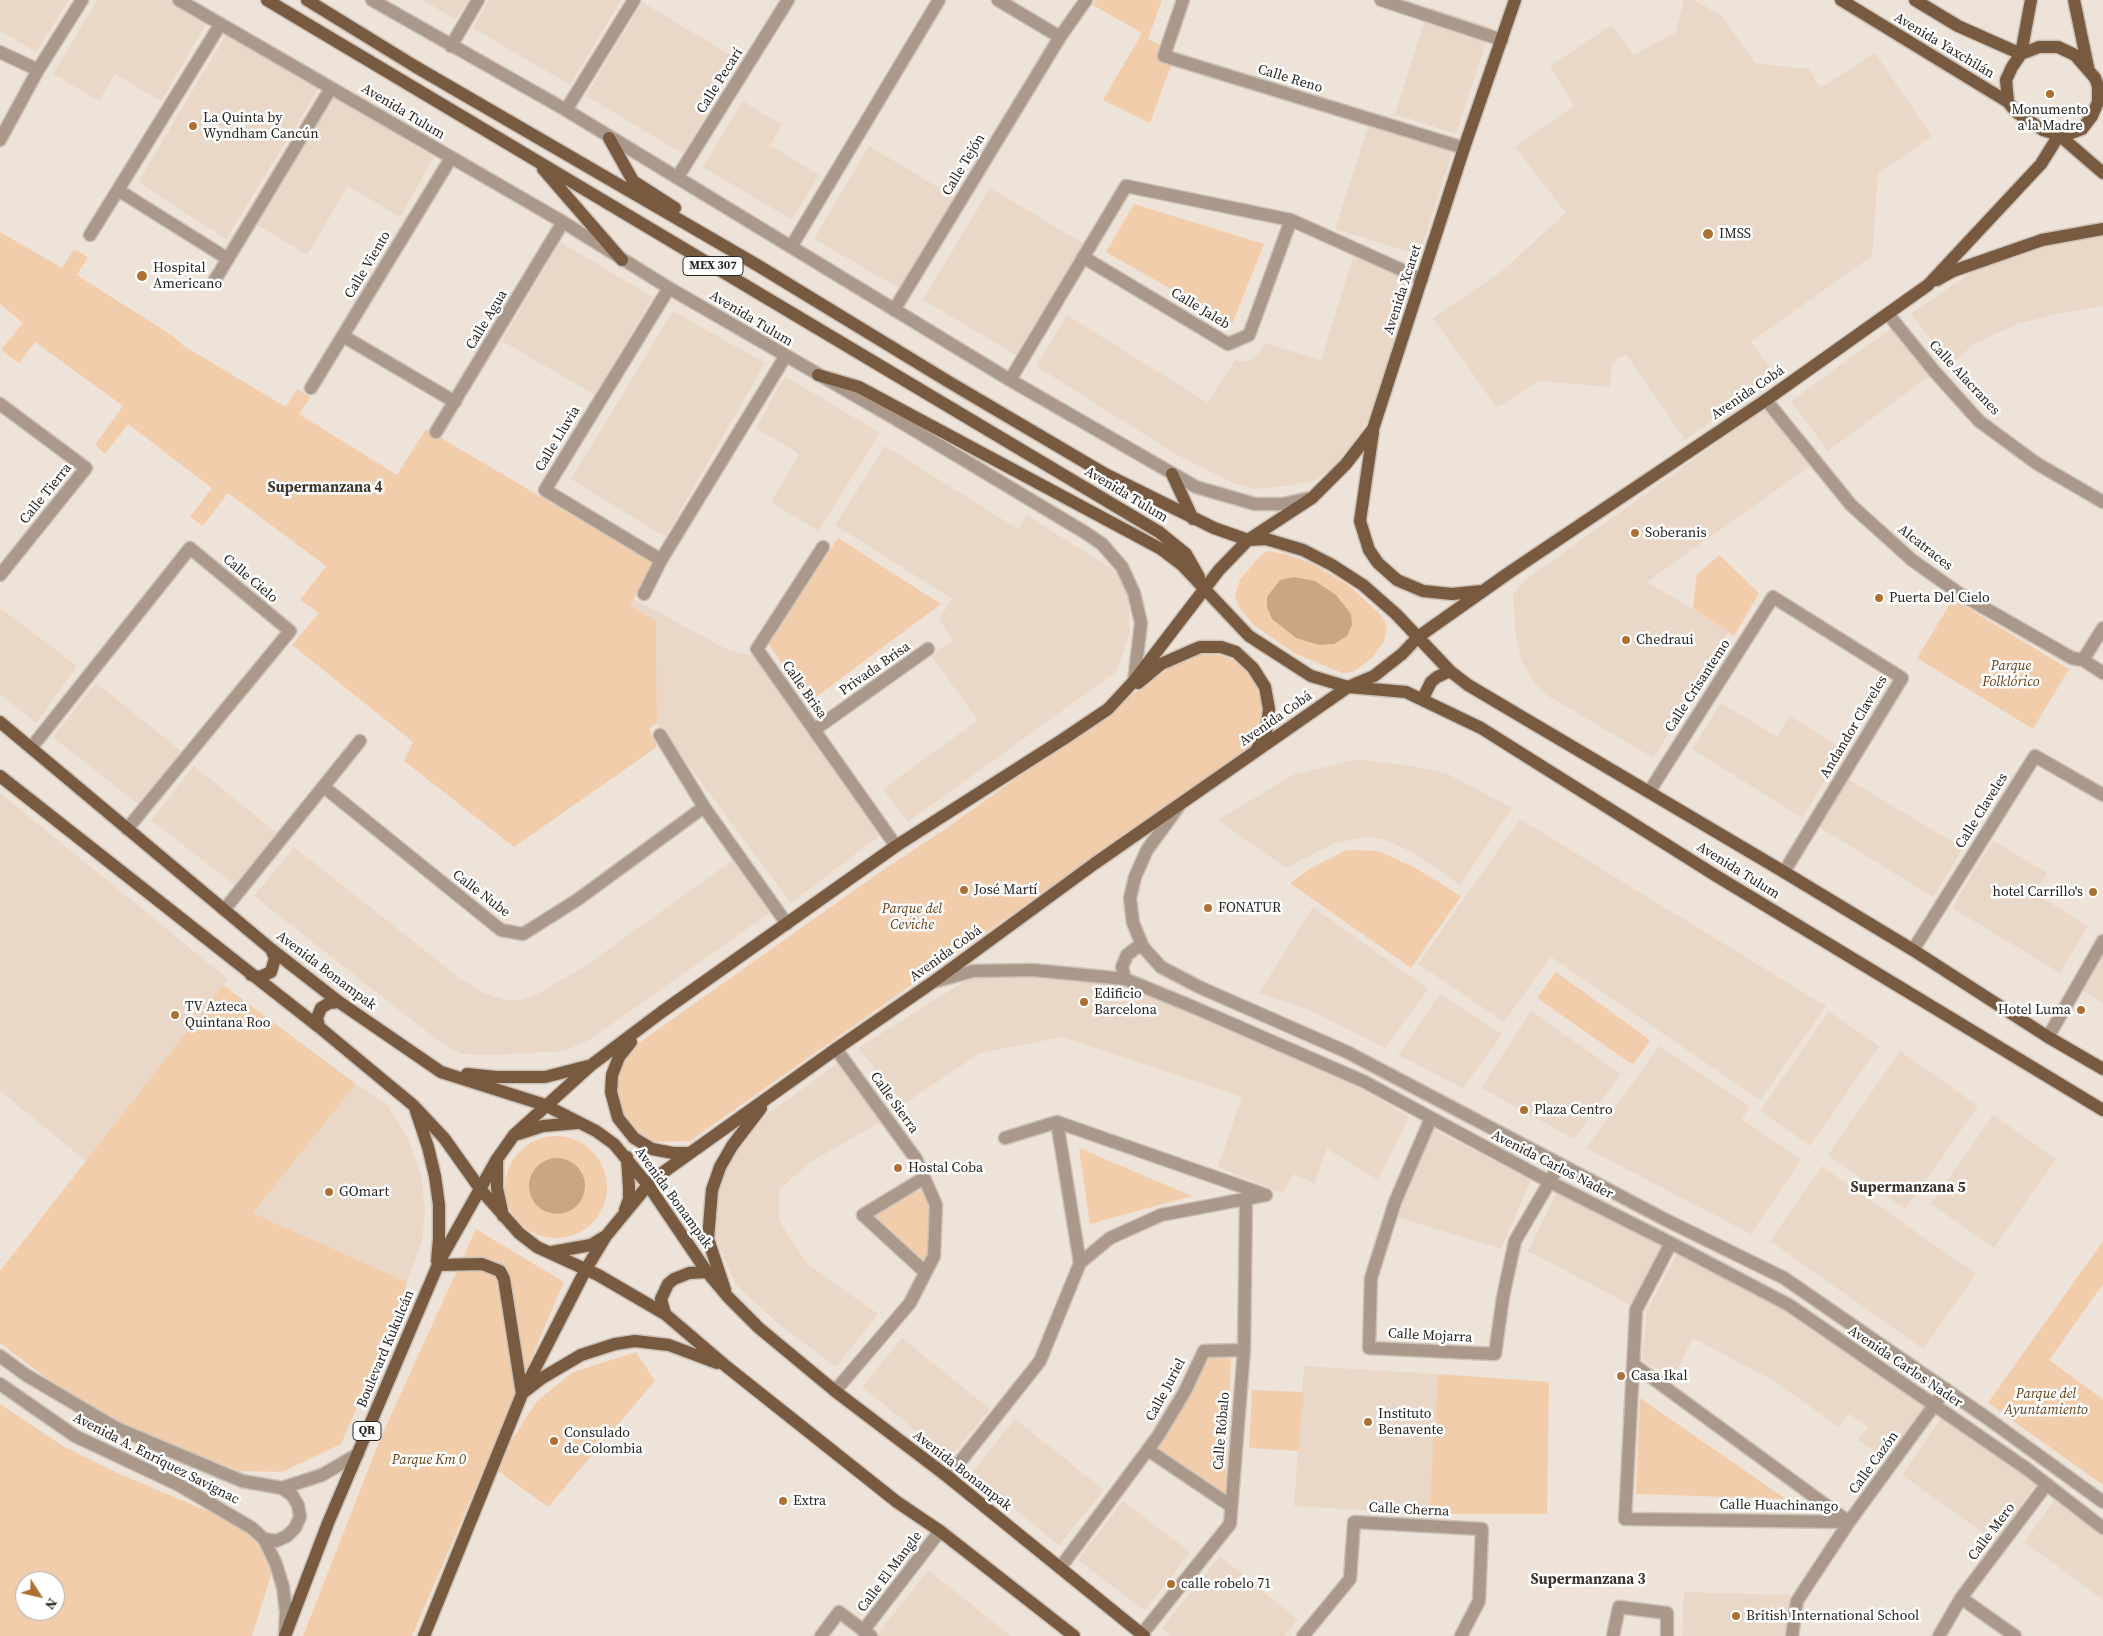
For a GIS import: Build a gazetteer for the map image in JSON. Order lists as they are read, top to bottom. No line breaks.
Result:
{"streets":{"main road":["Avenida Yaxchilán","Avenida Tulum","MEX 307","Avenida Xcaret","Avenida Cobá","Avenida Bonampak","Boulevard Kukulcán","QR"],"street":["Calle Reno","Calle Pecarí","Calle Tejón","Calle Viento","Calle Jaleb","Calle Agua","Calle Alacranes","Calle Lluvia","Calle Tierra","Alcatraces","Calle Cielo","Privada Brisa","Calle Crisantemo","Calle Brisa","Andandor Claveles","Calle Claveles","Calle Nube","Calle Sierra","Avenida Carlos Nader","Calle Mojarra","Calle Juriel","Calle Róbalo","Avenida A. Enríquez Savignac","Calle Cazón","Calle Huachinango","Calle Cherna","Calle Mero","Calle El Mangle"]},"crossings":[["Avenida Yaxchilán","Avenida Cobá"],["Calle Reno","Avenida Xcaret"],["Avenida Tulum","Calle Viento"],["Avenida Tulum","Avenida Xcaret"],["Avenida Tulum","Calle Agua"],["Avenida Tulum","Avenida Cobá"],["Avenida Tulum","Calle Lluvia"],["Avenida Tulum","Calle Crisantemo"],["Avenida Tulum","Andandor Claveles"],["Avenida Tulum","Calle Claveles"],["Calle Alacranes","Avenida Cobá"],["Avenida Cobá","Alcatraces"],["Avenida Cobá","Avenida Bonampak"],["Avenida Cobá","Calle Sierra"],["Avenida Cobá","Avenida Carlos Nader"],["Avenida Cobá","Boulevard Kukulcán"],["Calle Cielo","Avenida Bonampak"],["Privada Brisa","Calle Brisa"],["Calle Crisantemo","Andandor Claveles"],["Avenida Bonampak","Calle Sierra"],["Avenida Bonampak","Boulevard Kukulcán"],["Avenida Bonampak","Calle Juriel"],["Avenida Bonampak","Calle Róbalo"],["Avenida Carlos Nader","Calle Mojarra"],["Avenida Carlos Nader","Calle Cazón"],["Avenida Carlos Nader","Calle Huachinango"],["Avenida Carlos Nader","Calle Mero"],["Boulevard Kukulcán","Avenida A. Enríquez Savignac"],["Calle Juriel","Calle Róbalo"],["Calle Cazón","Calle Huachinango"]],"districts":["Supermanzana 4","Supermanzana 5","Supermanzana 3"],"parks":["Parque Folklórico","Parque del Ceviche","Parque del Ayuntamiento","Parque Km 0"],"places":["Monumento a la Madre","La Quinta by Wyndham Cancún","IMSS","Hospital Americano","Soberanis","Puerta Del Cielo","Chedraui","José Martí","hotel Carrillo's","FONATUR","Edificio Barcelona","Hotel Luma","TV Azteca Quintana Roo","Plaza Centro","Hostal Coba","GOmart","Casa Ikal","Instituto Benavente","Consulado de Colombia","Extra","calle robelo 71","British International School"],"north":"bottom right"}
